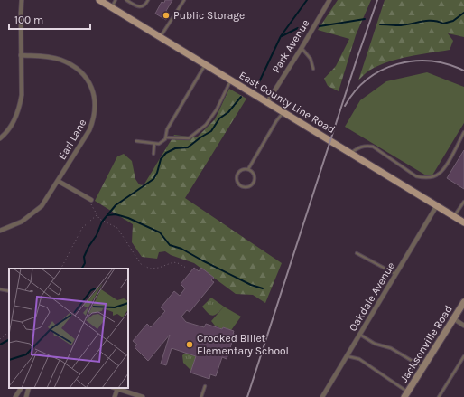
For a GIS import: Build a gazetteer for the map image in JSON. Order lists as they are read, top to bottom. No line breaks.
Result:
{"streets":{"main road":["East County Line Road","Jacksonville Road"],"street":["Park Avenue","Earl Lane","Oakdale Avenue"]},"crossings":[["Park Avenue","East County Line Road"],["East County Line Road","Oakdale Avenue"]],"places":["Public Storage","Crooked Billet Elementary School"],"scale_bar":"100 m"}
